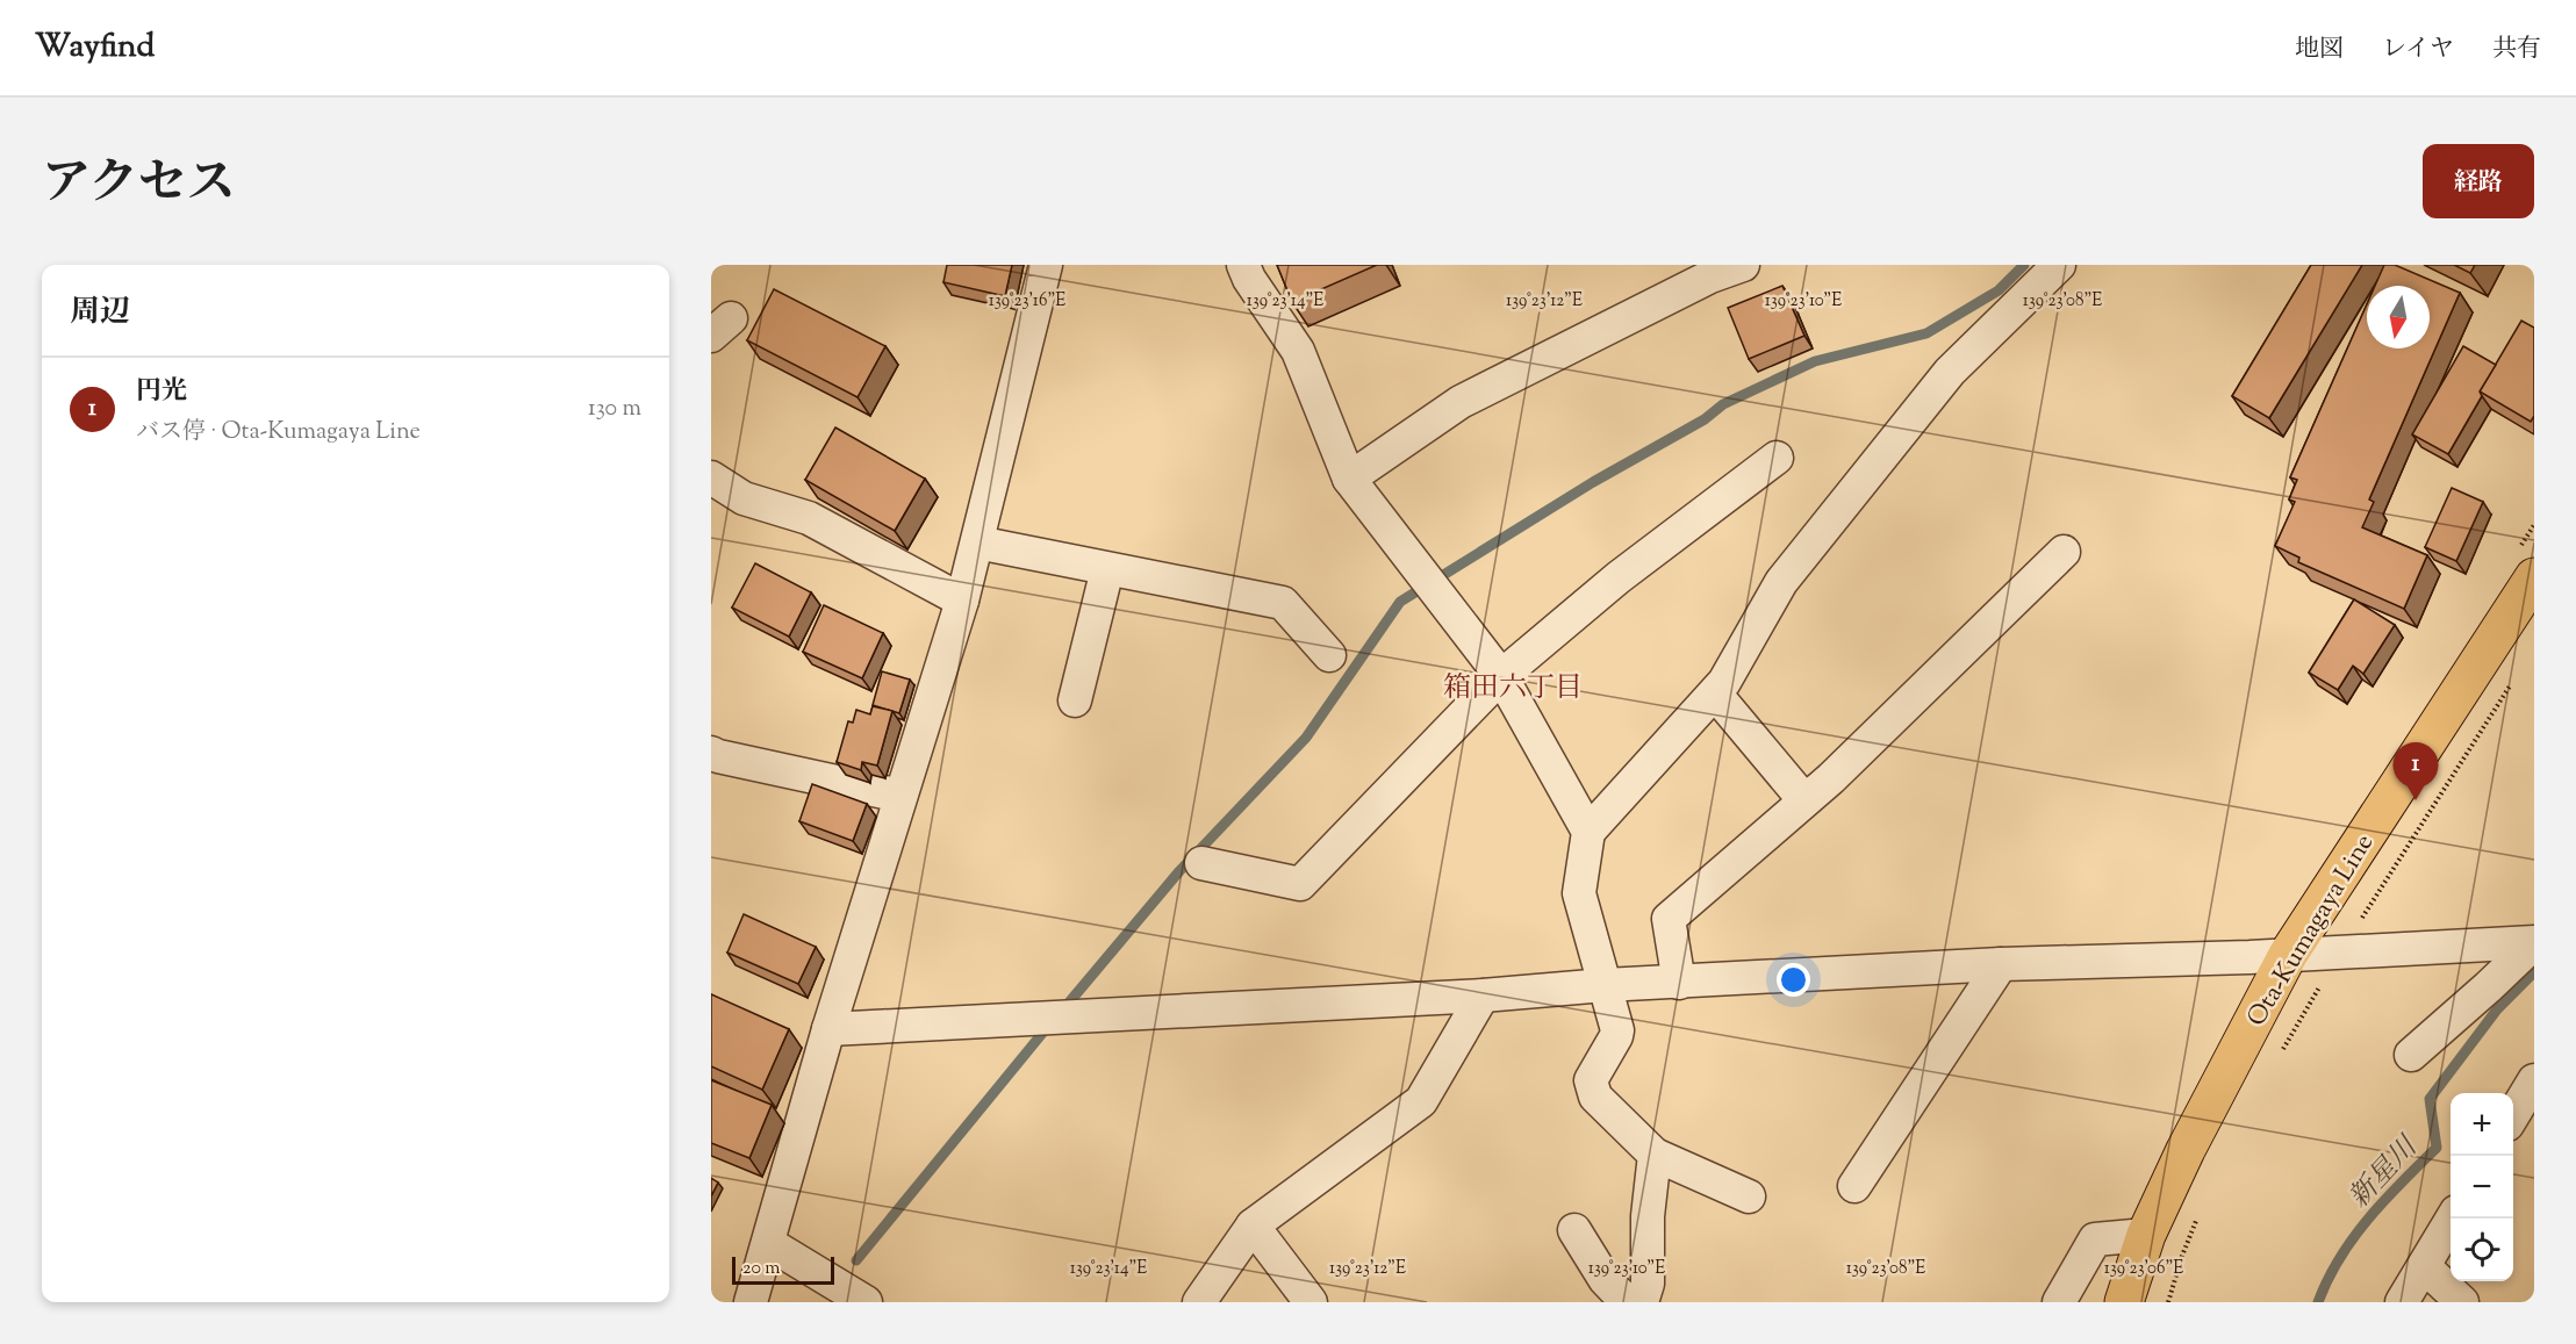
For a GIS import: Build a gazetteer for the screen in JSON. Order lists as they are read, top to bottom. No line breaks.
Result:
{"streets":{"main road":["Ota-Kumagaya Line"]},"districts":["箱田六丁目"],"water":["新星川"],"scale_bar":"20 m","north":"bottom","page":{"header":"Wayfind","nav":["地図","レイヤ","共有"],"title":"アクセス","buttons":"経路","heading":"周辺","list":[{"mark":"1","name":"円光","note":"バス停 · Ota-Kumagaya Line","value":"130 m"}],"pins":"1","map_buttons":["+","−"],"scale":"20 m"},"coordinates":["139°23'16\"E","139°23'14\"E","139°23'12\"E","139°23'10\"E","139°23'08\"E","139°23'06\"E"]}
